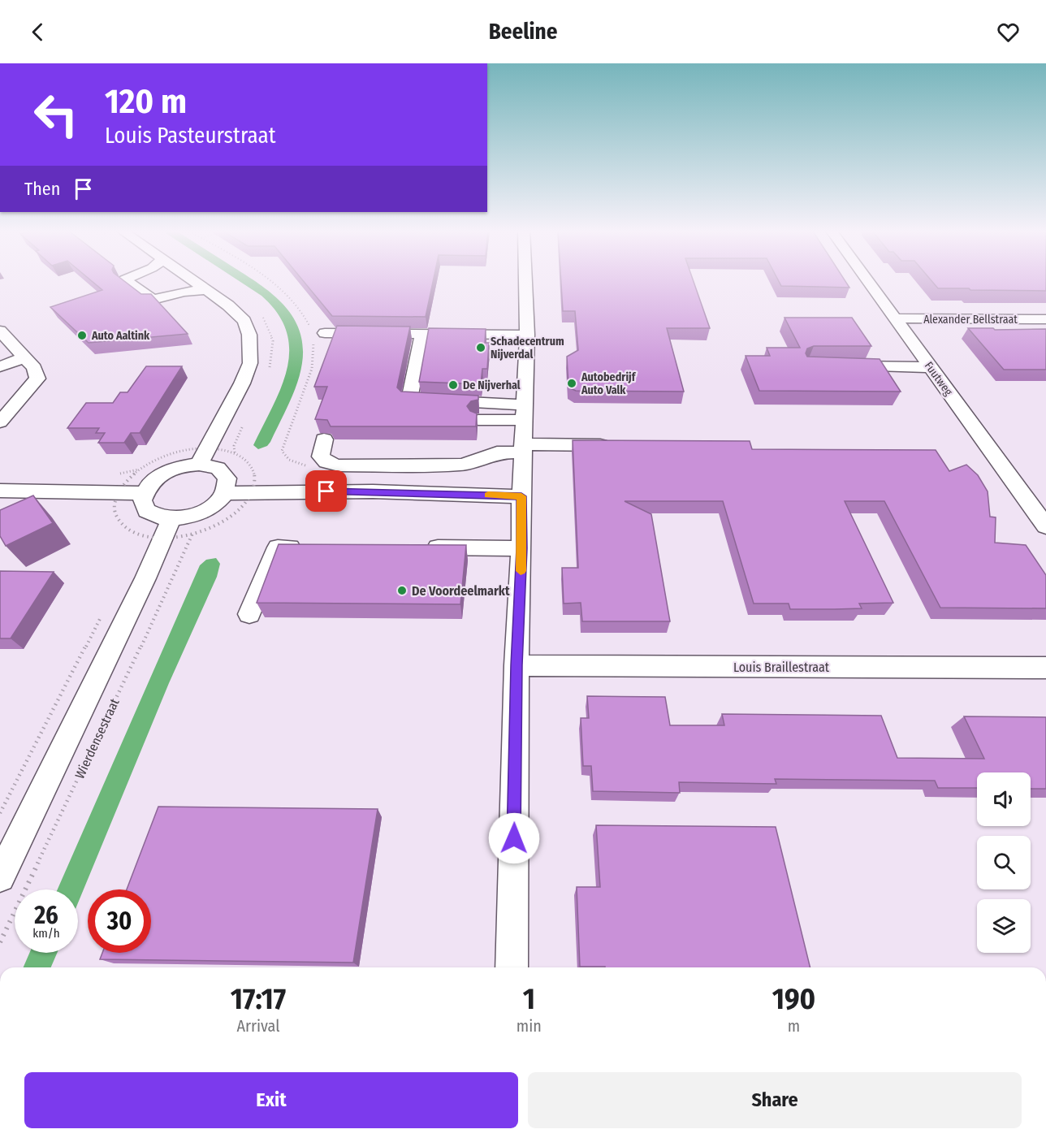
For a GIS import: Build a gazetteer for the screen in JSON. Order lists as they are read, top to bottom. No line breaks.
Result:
{"streets":{"street":["Alexander Bellstraat","Fuutweg","Louis Braillestraat","Wierdensestraat"]},"crossings":[["Alexander Bellstraat","Fuutweg"]],"places":["Auto Aaltink","Schadecentrum Nijverdal","Autobedrijf Auto Valk","De Nijverhal","De Voordeelmarkt"],"page":{"header":"Beeline","turn":["120 m","Louis Pasteurstraat"],"then":"Then","speed":"26 km/h","limit":"30","eta":["17:17","Arrival","1","min","190","m"],"buttons":["Exit","Share"]}}
